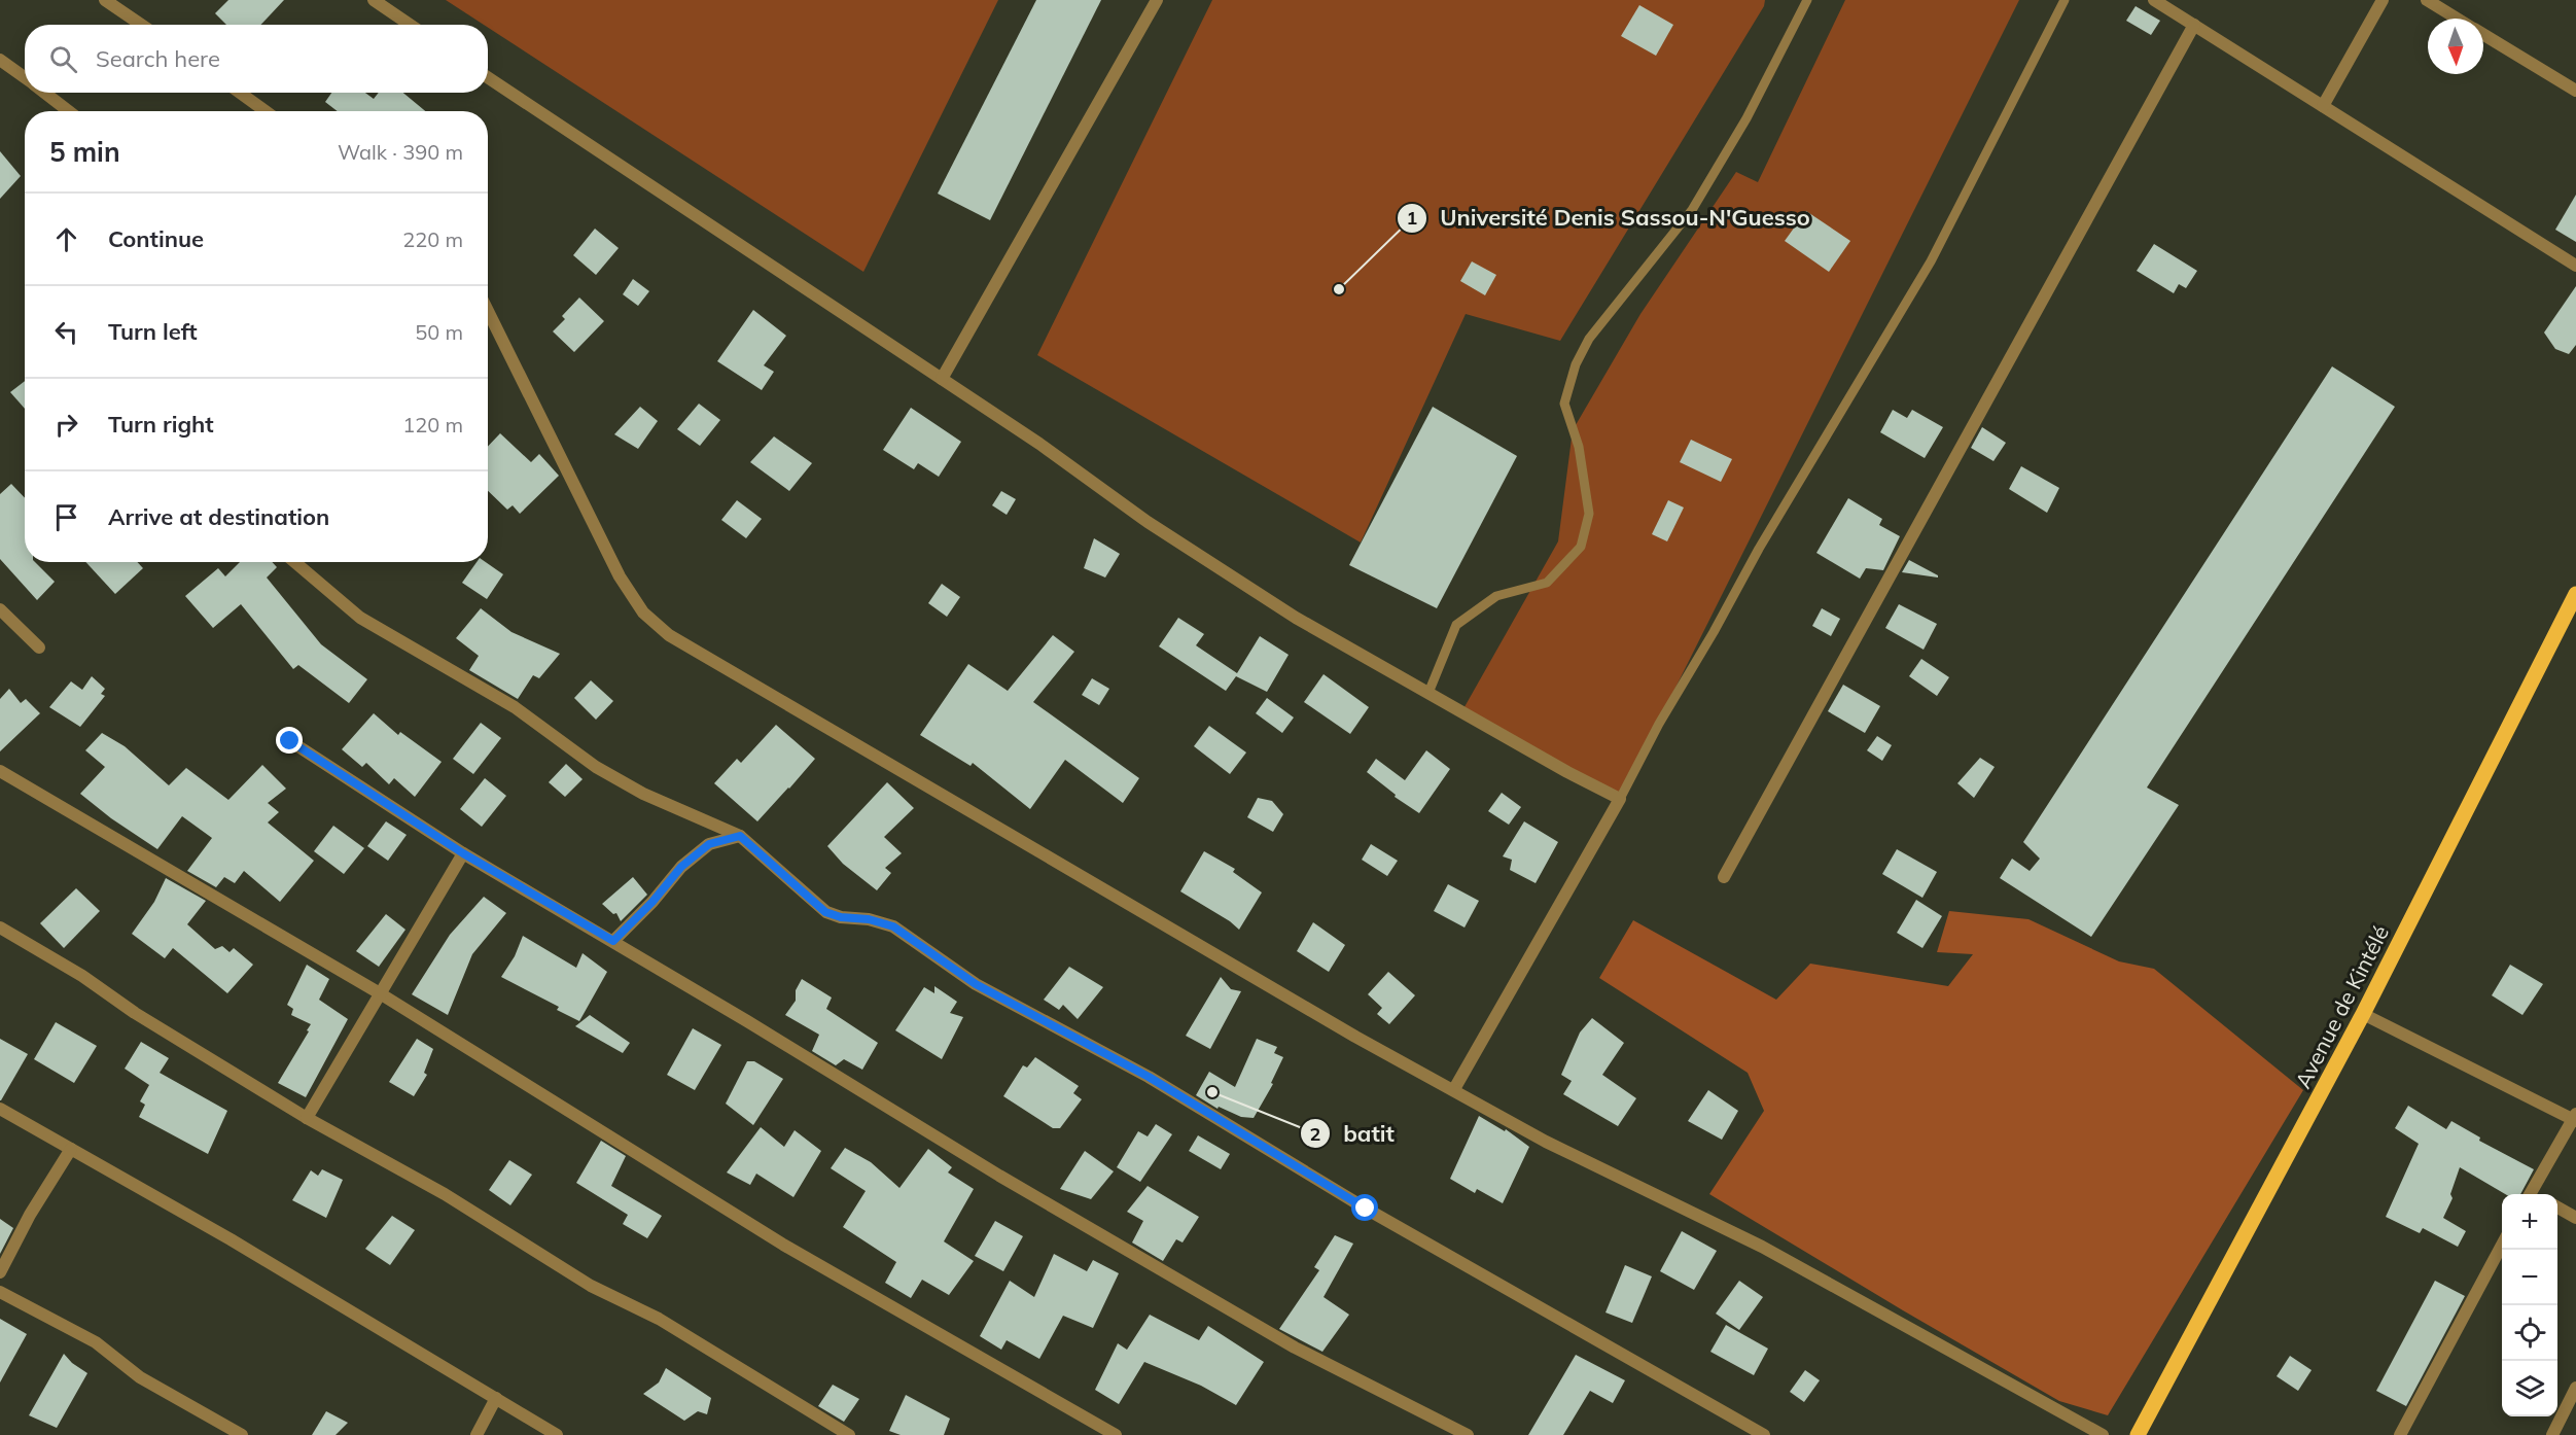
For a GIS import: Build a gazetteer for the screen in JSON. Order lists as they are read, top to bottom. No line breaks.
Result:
{"streets":{"main road":["Avenue de Kintélé"]},"places":["Université Denis Sassou-N'Guesso","batit"],"north":"bottom","page":{"search":"Search here","heading":["5 min","Walk · 390 m"],"list":[["Continue","220 m"],["Turn left","50 m"],["Turn right","120 m"],"Arrive at destination"],"map_buttons":["+","−"]}}
